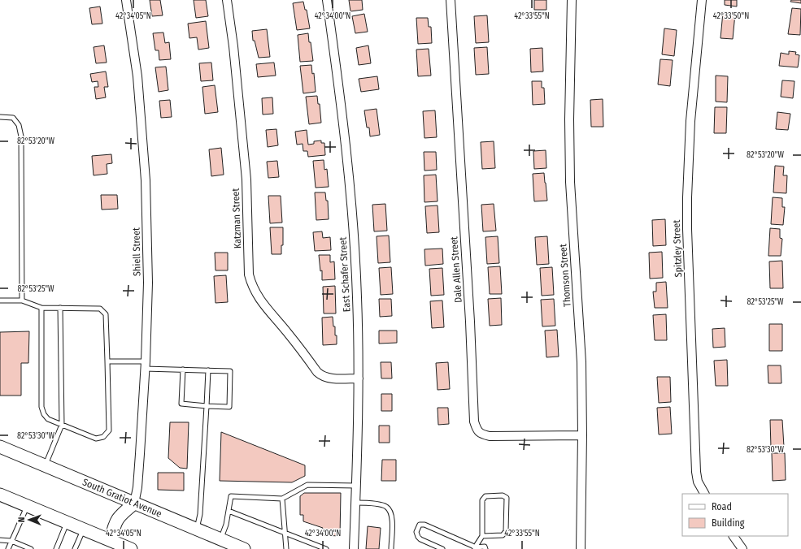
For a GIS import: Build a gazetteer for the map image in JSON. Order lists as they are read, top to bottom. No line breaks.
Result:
{"streets":{"main road":["South Gratiot Avenue"],"street":["Katzman Street","Spitzley Street","Shiell Street","Dale Allen Street","East Schafer Street","Thomson Street"]},"crossings":[["Katzman Street","East Schafer Street"],["Shiell Street","South Gratiot Avenue"],["Dale Allen Street","Thomson Street"]],"legend":["Road","Building"],"north":"left","coordinates":["42°34'05\"N","42°34'00\"N","42°33'55\"N","42°33'50\"N","82°53'20\"W","82°53'25\"W","82°53'30\"W"]}
